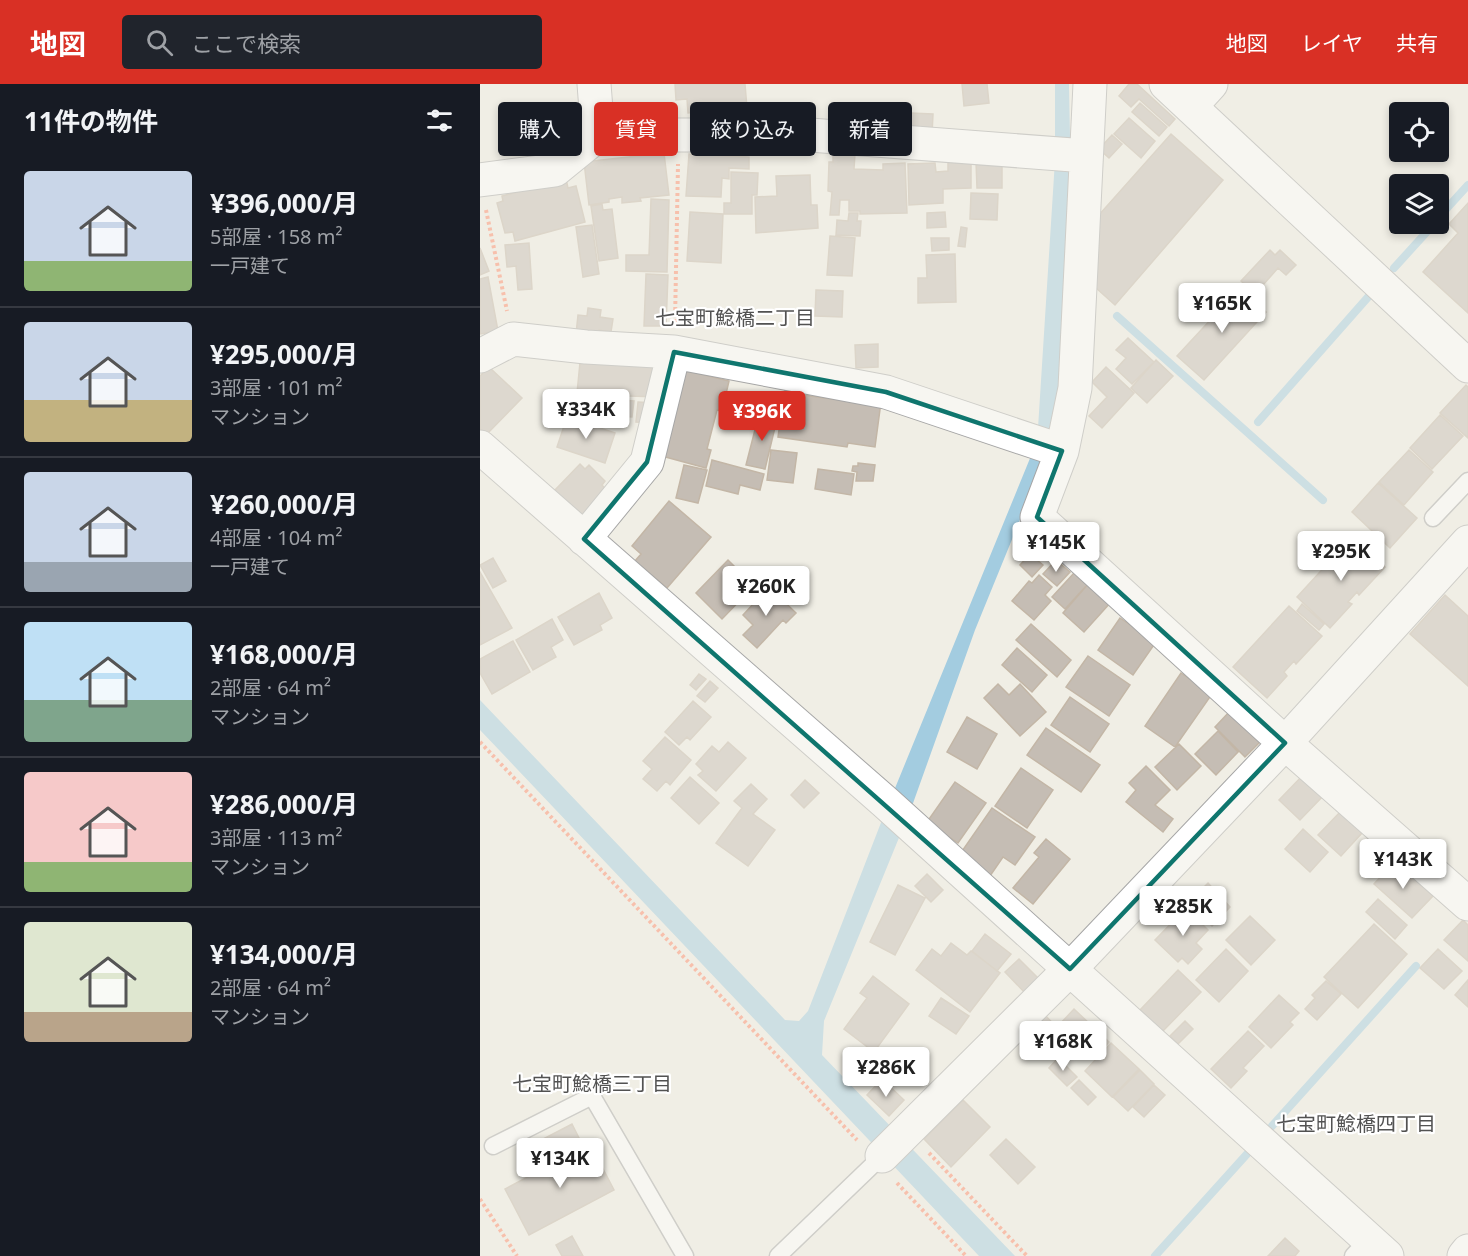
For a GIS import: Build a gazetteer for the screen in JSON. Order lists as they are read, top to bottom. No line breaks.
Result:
{"districts":["七宝町鯰橋二丁目","七宝町鯰橋三丁目","七宝町鯰橋四丁目"],"page":{"header":"地図","search":"ここで検索","nav":["地図","レイヤ","共有"],"heading":"11件の物件","chip":["購入","賃貸","絞り込み","新着"],"list":[{"name":"¥396,000/月","note":"5部屋 · 158 m² · 一戸建て"},{"name":"¥295,000/月","note":"3部屋 · 101 m² · マンション"},{"name":"¥260,000/月","note":"4部屋 · 104 m² · 一戸建て"},{"name":"¥168,000/月","note":"2部屋 · 64 m² · マンション"},{"name":"¥286,000/月","note":"3部屋 · 113 m² · マンション"},{"name":"¥134,000/月","note":"2部屋 · 64 m² · マンション"}],"price":["¥165K","¥334K","¥396K","¥145K","¥295K","¥260K","¥143K","¥285K","¥168K","¥286K","¥134K"]}}
